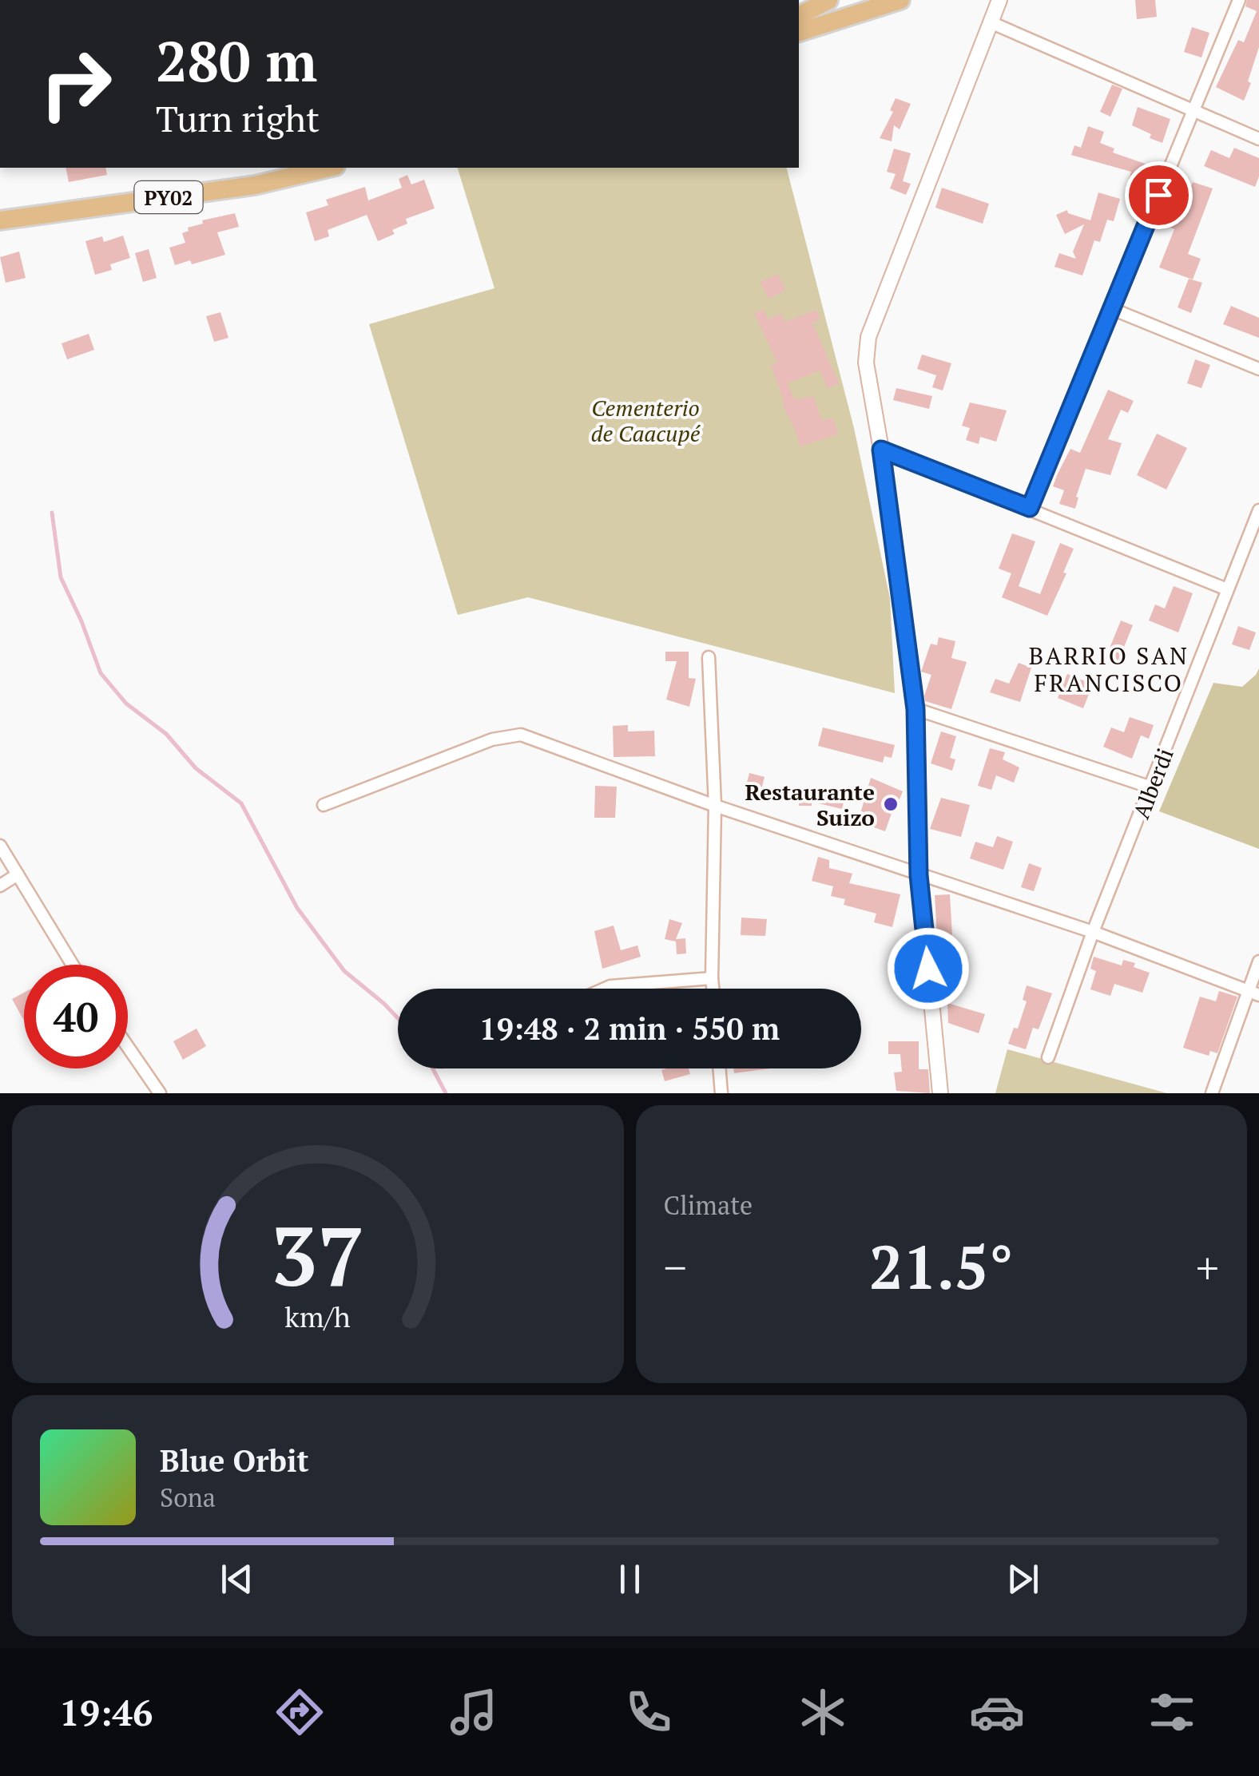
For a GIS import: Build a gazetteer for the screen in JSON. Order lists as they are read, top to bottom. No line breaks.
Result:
{"streets":{"main road":["PY02"],"street":["Alberdi"]},"districts":["BARRIO SAN FRANCISCO"],"parks":["Cementerio de Caacupé"],"places":["Restaurante Suizo"],"page":{"turn":["280 m","Turn right"],"limit":"40","trip":"19:48 · 2 min · 550 m","tile":"Climate","heat":["−","21.5°","+"],"song":["Blue Orbit","Sona"],"tabs":"19:46","gauge":["37","km/h"]}}
